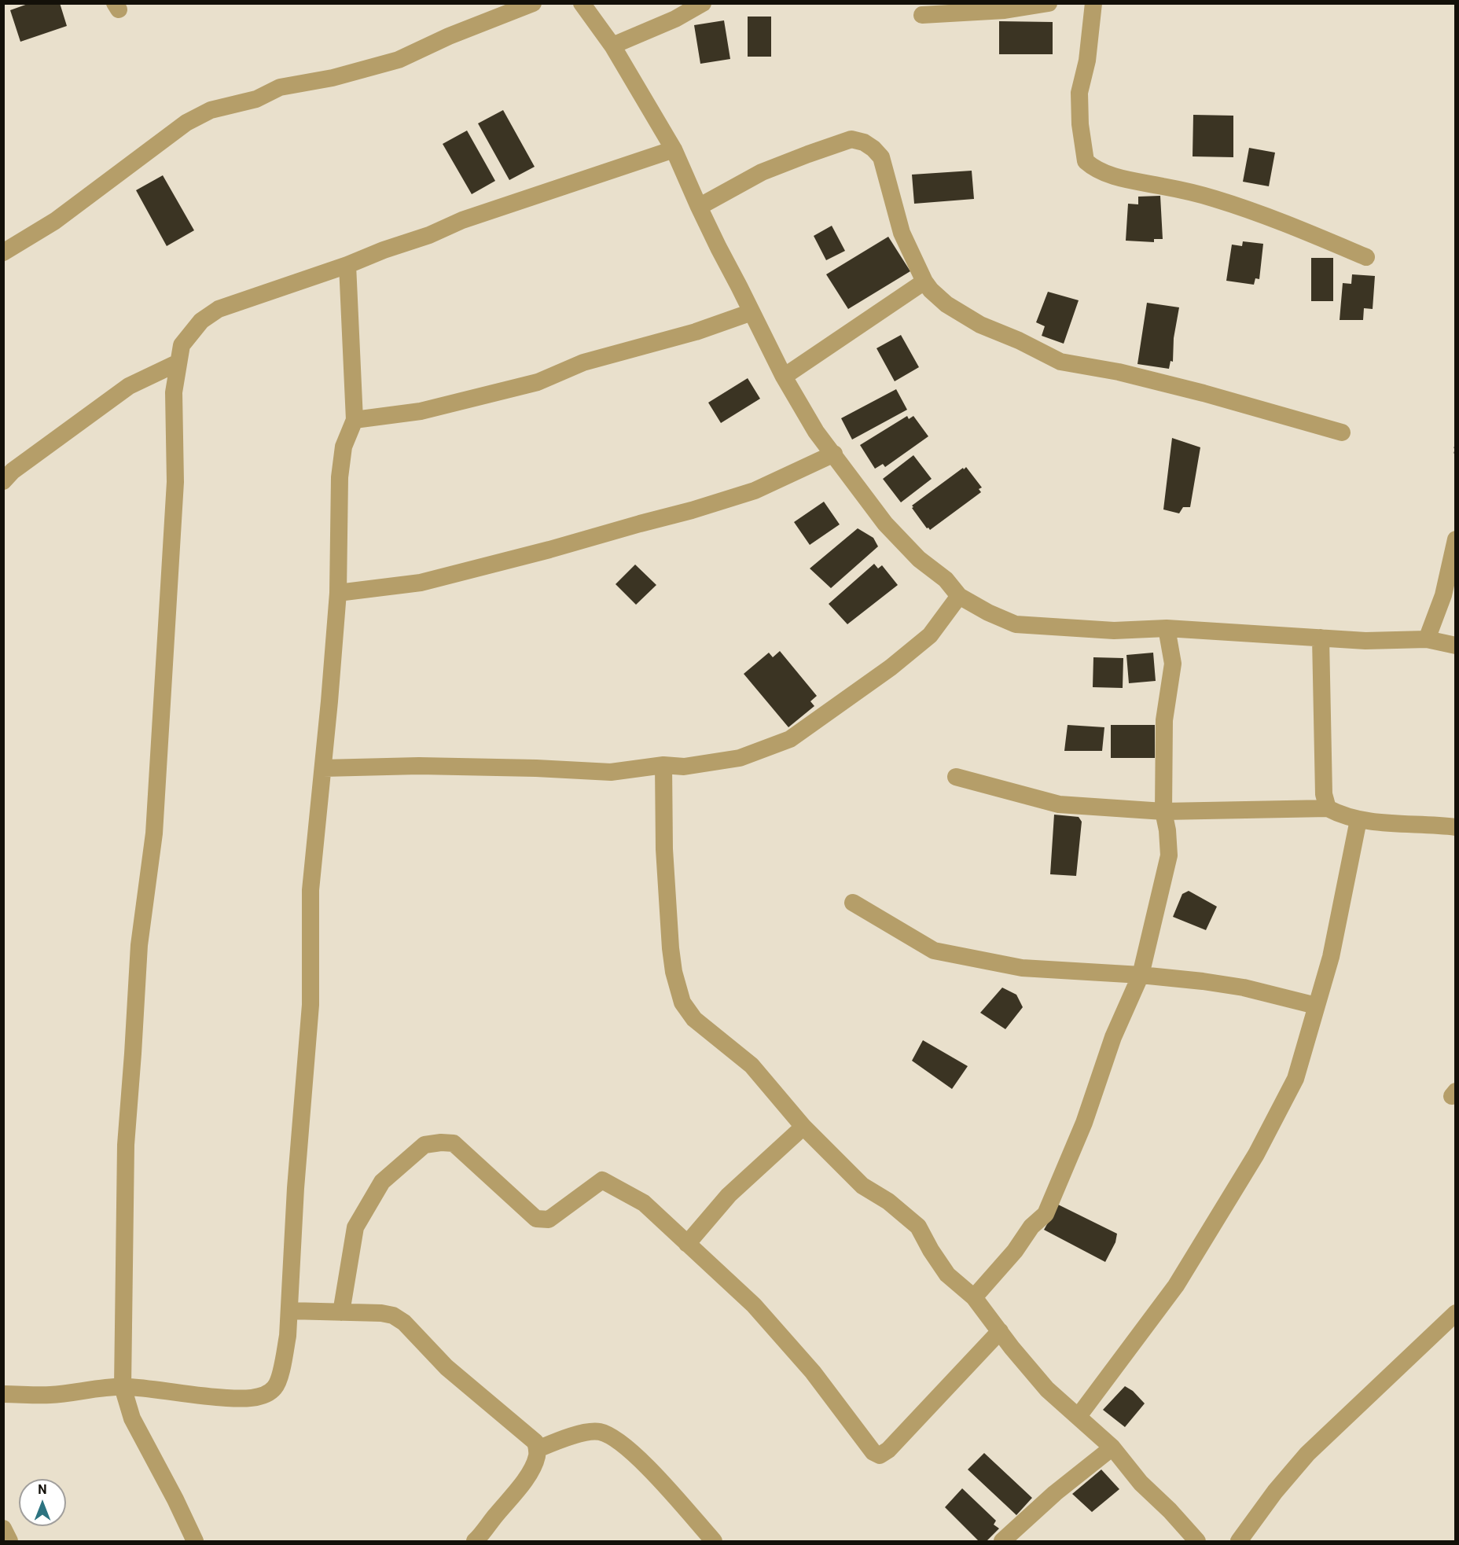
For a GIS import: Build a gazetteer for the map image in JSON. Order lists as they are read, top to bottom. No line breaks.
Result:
{"north":"top"}
